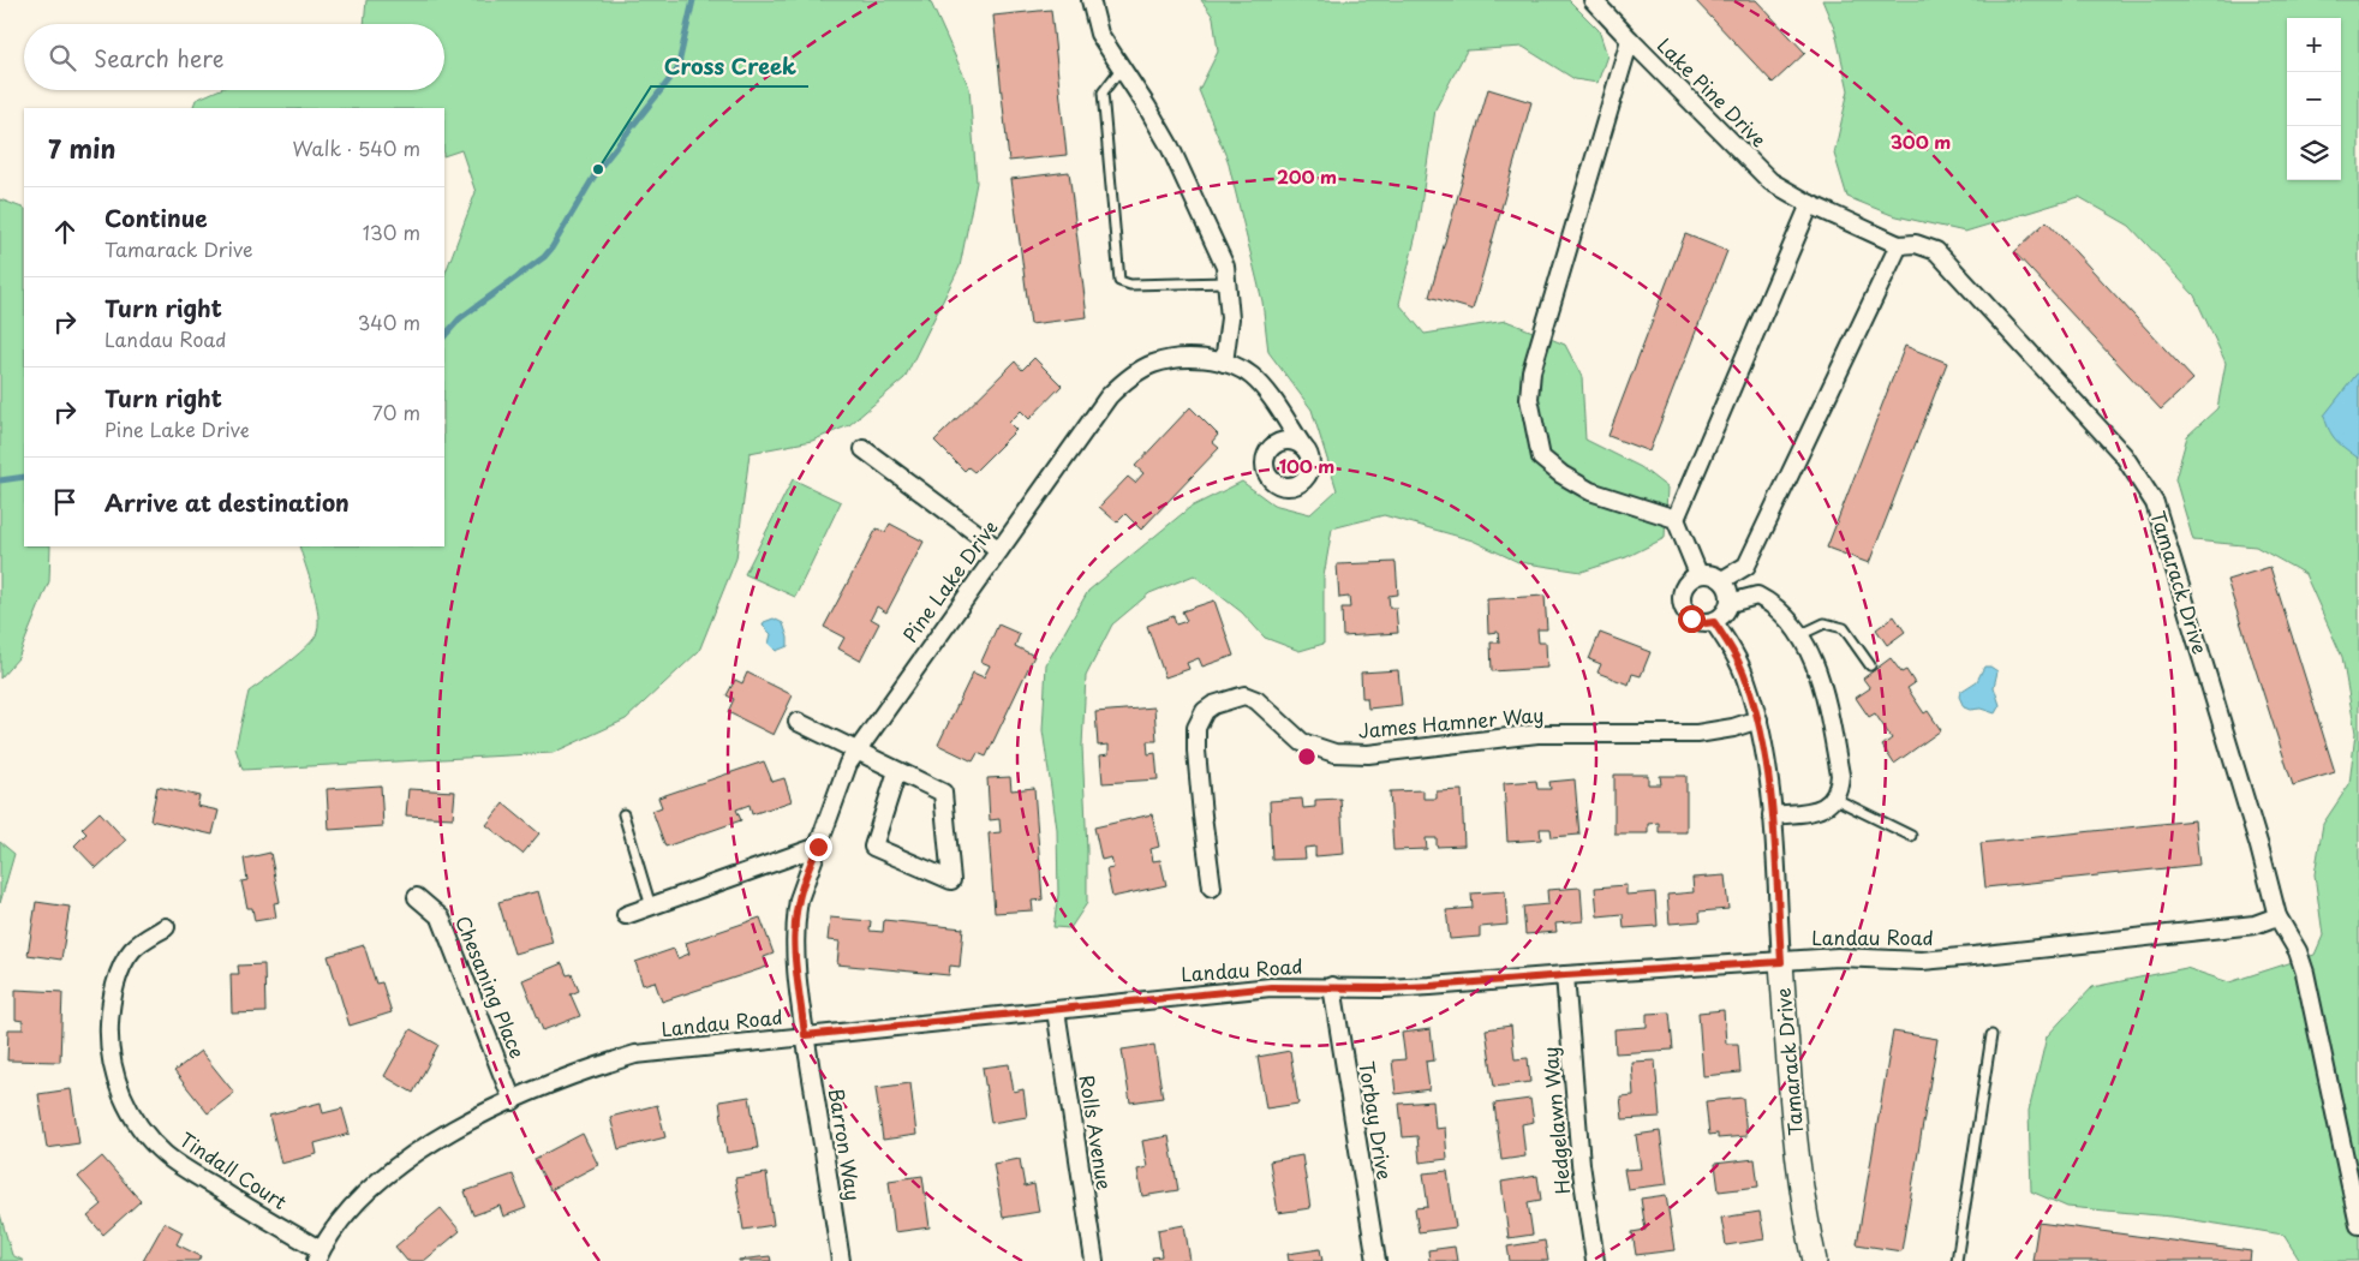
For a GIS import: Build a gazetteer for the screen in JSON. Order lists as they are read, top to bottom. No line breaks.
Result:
{"streets":{"street":["Lake Pine Drive","Pine Lake Drive","Tamarack Drive","James Hamner Way","Landau Road","Chesaning Place","Torbay Drive","Hedgelawn Way","Rolls Avenue","Barron Way","Tindall Court"]},"crossings":[["Lake Pine Drive","Tamarack Drive"],["Pine Lake Drive","Landau Road"],["Pine Lake Drive","Barron Way"],["Tamarack Drive","James Hamner Way"],["Tamarack Drive","Landau Road"],["Landau Road","Chesaning Place"],["Landau Road","Torbay Drive"],["Landau Road","Hedgelawn Way"],["Landau Road","Rolls Avenue"],["Landau Road","Barron Way"],["Landau Road","Tindall Court"]],"places":["Cross Creek"],"page":{"map_buttons":["+","−"],"search":"Search here","heading":["7 min","Walk · 540 m"],"list":[["Continue","Tamarack Drive","130 m"],["Turn right","Landau Road","340 m"],["Turn right","Pine Lake Drive","70 m"],"Arrive at destination"]},"rings":["300 m","200 m","100 m"]}
